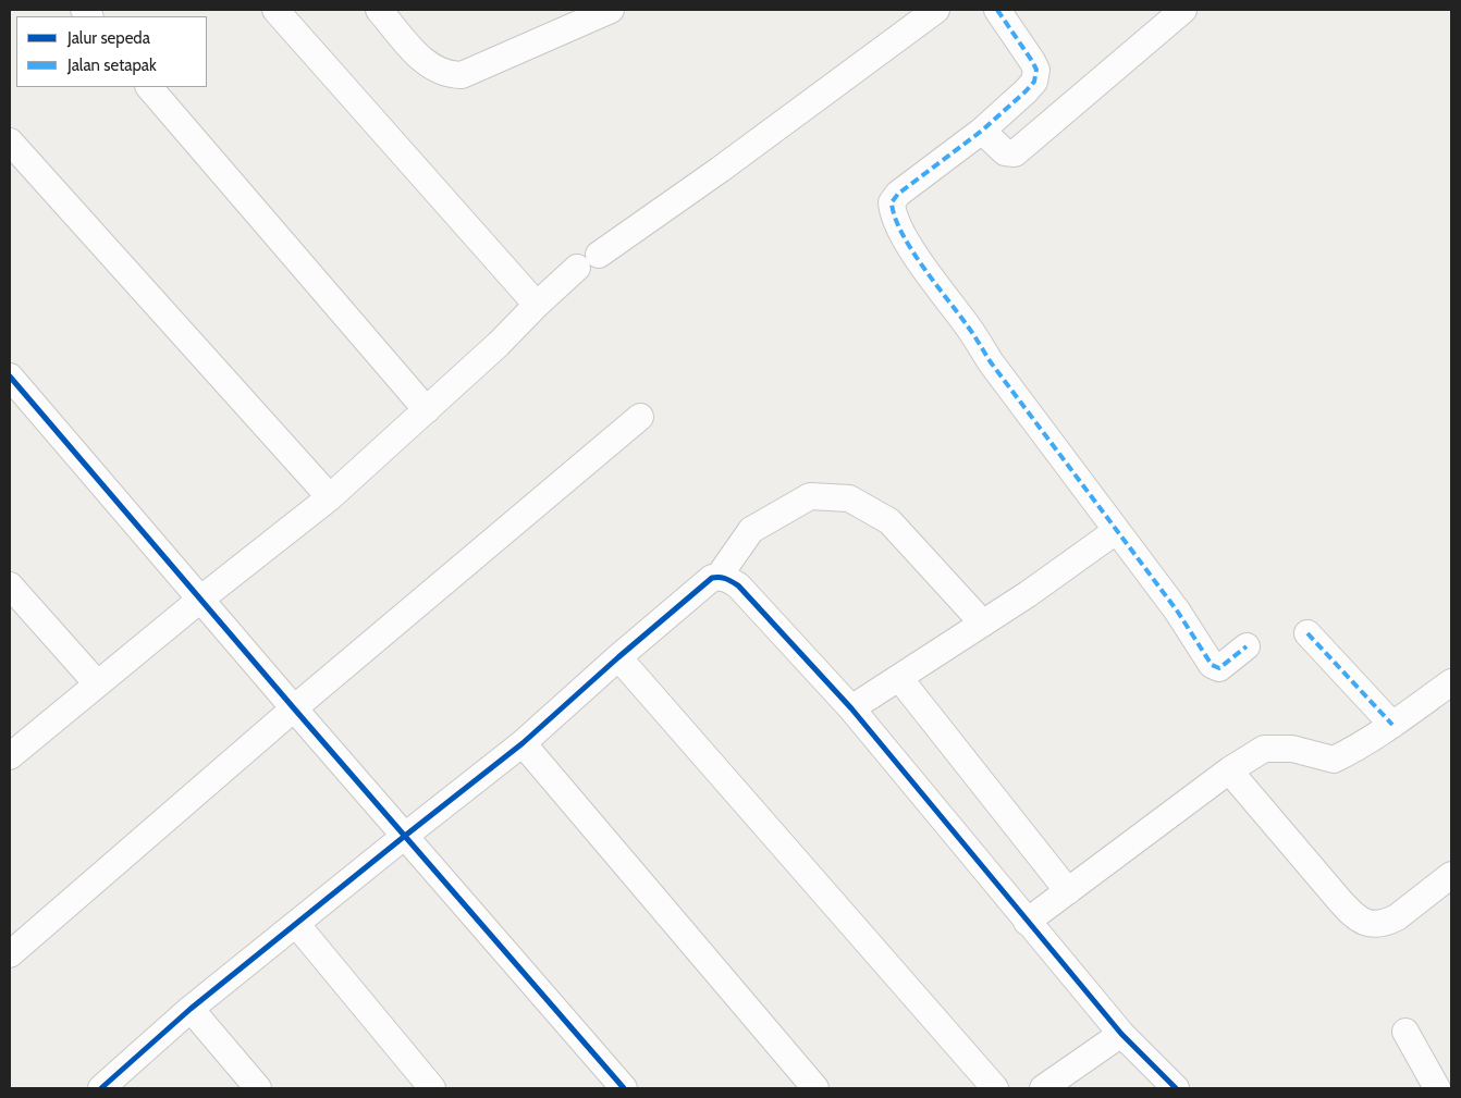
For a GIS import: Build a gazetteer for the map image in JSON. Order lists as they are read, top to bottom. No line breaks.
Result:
{"legend":["Jalur sepeda","Jalan setapak"]}
